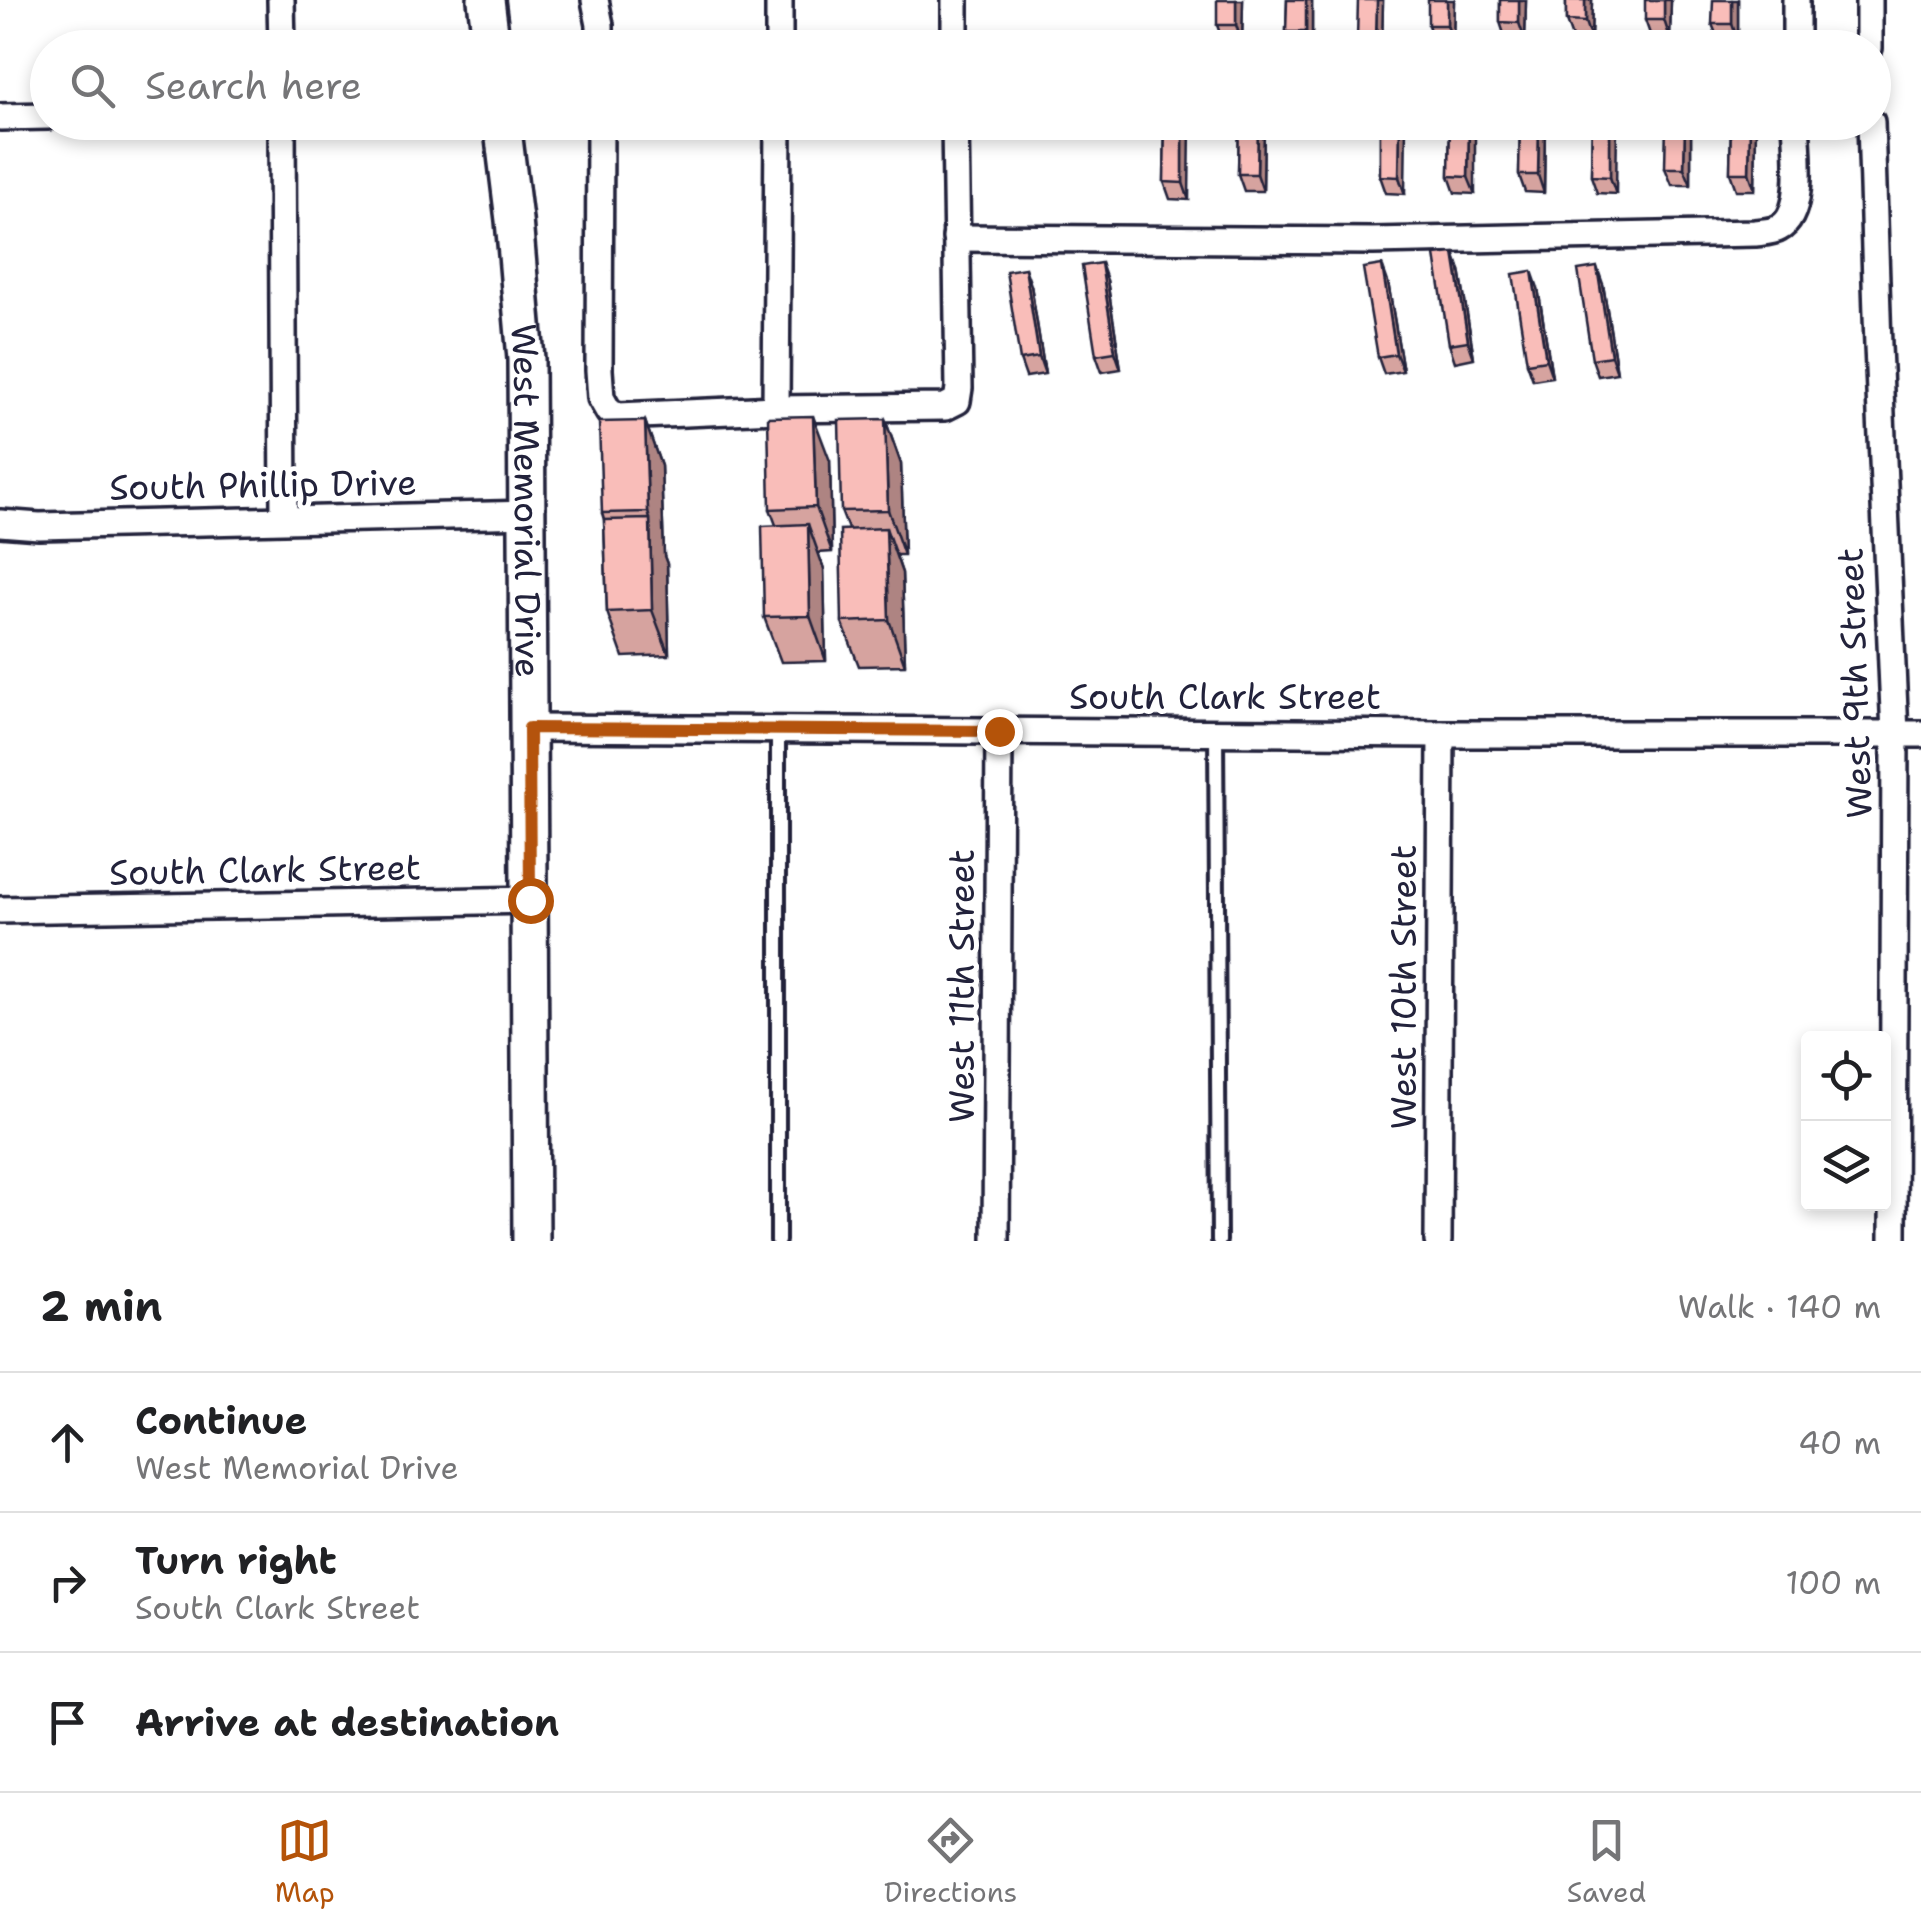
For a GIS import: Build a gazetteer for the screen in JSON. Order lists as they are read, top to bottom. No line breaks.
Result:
{"streets":{"main road":["West Memorial Drive"],"street":["South Phillip Drive","West 9th Street","South Clark Street","West 11th Street","West 10th Street"]},"crossings":[["South Phillip Drive","West Memorial Drive"],["West Memorial Drive","South Clark Street"],["West 9th Street","South Clark Street"],["South Clark Street","West 11th Street"],["South Clark Street","West 10th Street"]],"page":{"search":"Search here","heading":["2 min","Walk · 140 m"],"list":[["Continue","West Memorial Drive","40 m"],["Turn right","South Clark Street","100 m"],"Arrive at destination"],"nav":["Map","Directions","Saved"]}}
